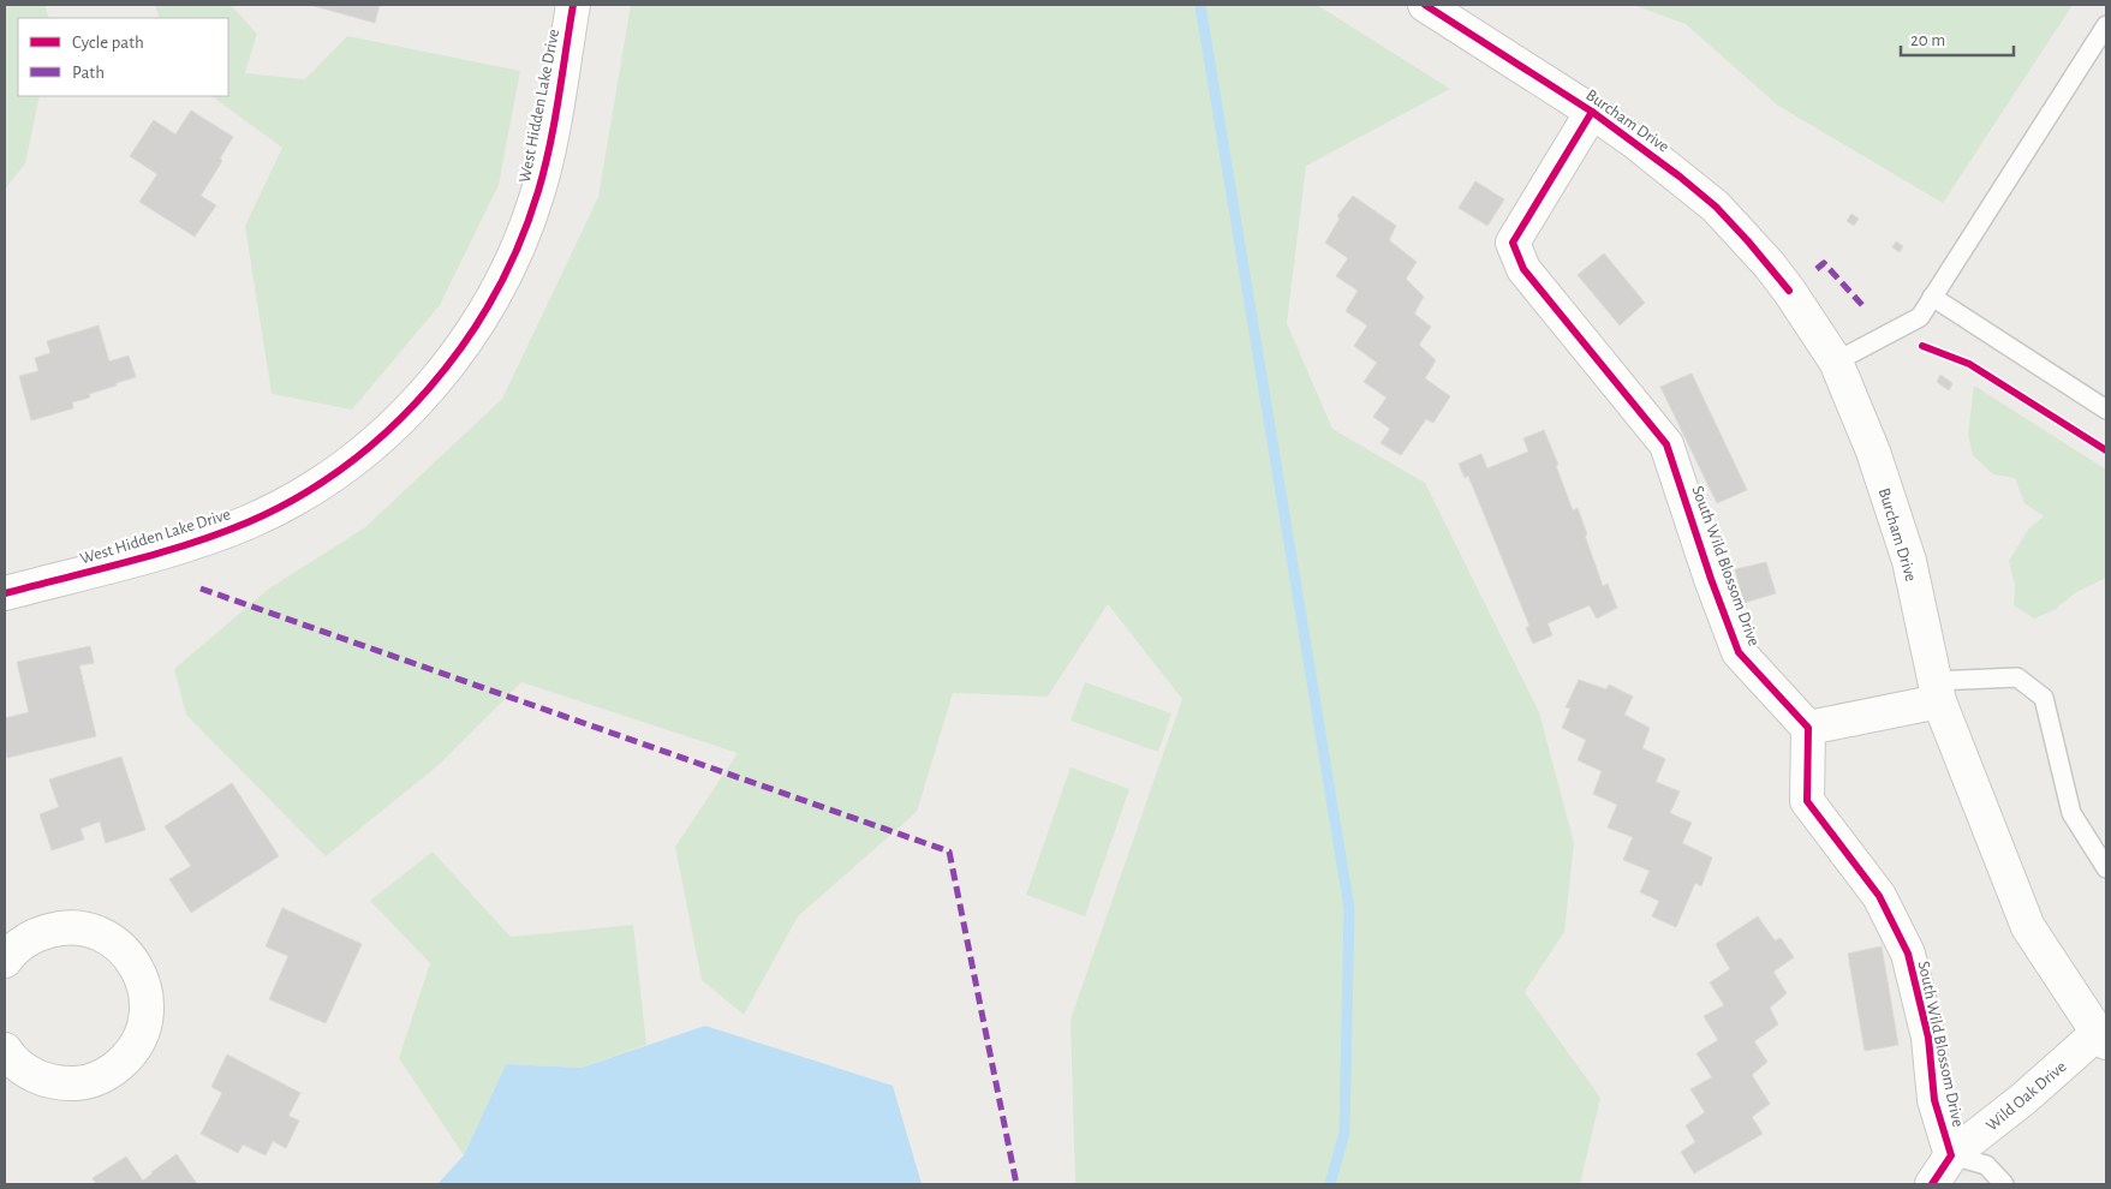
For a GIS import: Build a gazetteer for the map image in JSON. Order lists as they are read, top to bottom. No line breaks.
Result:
{"streets":{"street":["West Hidden Lake Drive","Burcham Drive","South Wild Blossom Drive","Wild Oak Drive"]},"crossings":[["Burcham Drive","South Wild Blossom Drive"],["Burcham Drive","Wild Oak Drive"],["South Wild Blossom Drive","Wild Oak Drive"]],"legend":["Cycle path","Path"],"scale_bar":"20 m"}
